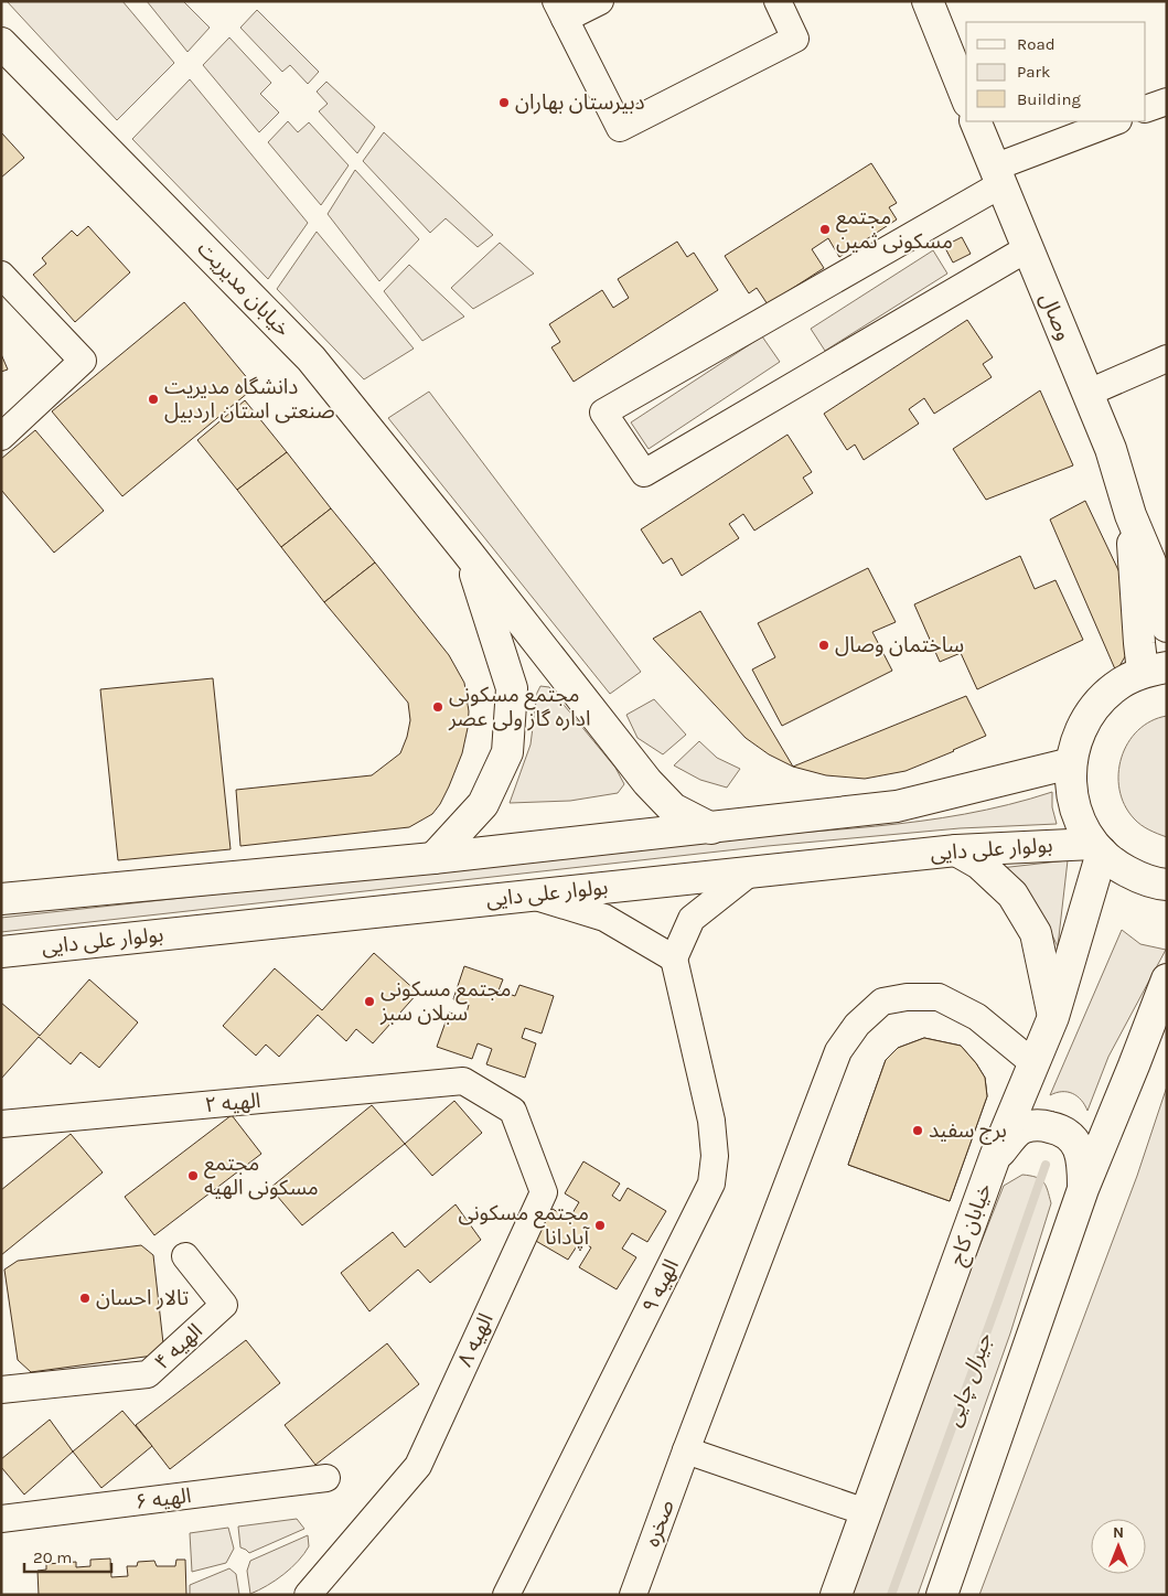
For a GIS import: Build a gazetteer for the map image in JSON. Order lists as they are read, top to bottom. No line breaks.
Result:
{"streets":{"main road":["خیابان مدیریت","وصال","بولوار علی دایی","خیابان کاج"],"street":["الهیه ۲","الهیه ۹","الهیه ۸","الهیه ۴","الهیه ۶","صخره"]},"crossings":[["بولوار علی دایی","خیابان کاج"],["الهیه ۲","الهیه ۸"],["خیابان کاج","صخره"]],"water":["جیرال چایی"],"places":["دبیرستان بهاران","مجتمع مسکونی ثمین","دانشگاه مدیریت صنعتی استان اردبیل","ساختمان وصال","مجتمع مسکونی اداره گاز ولی عصر","مجتمع مسکونی سبلان سبز","برج سفید","مجتمع مسکونی الهیه","مجتمع مسکونی آپادانا","تالار احسان"],"legend":["Road","Park","Building"],"scale_bar":"20 m","north":"top"}
